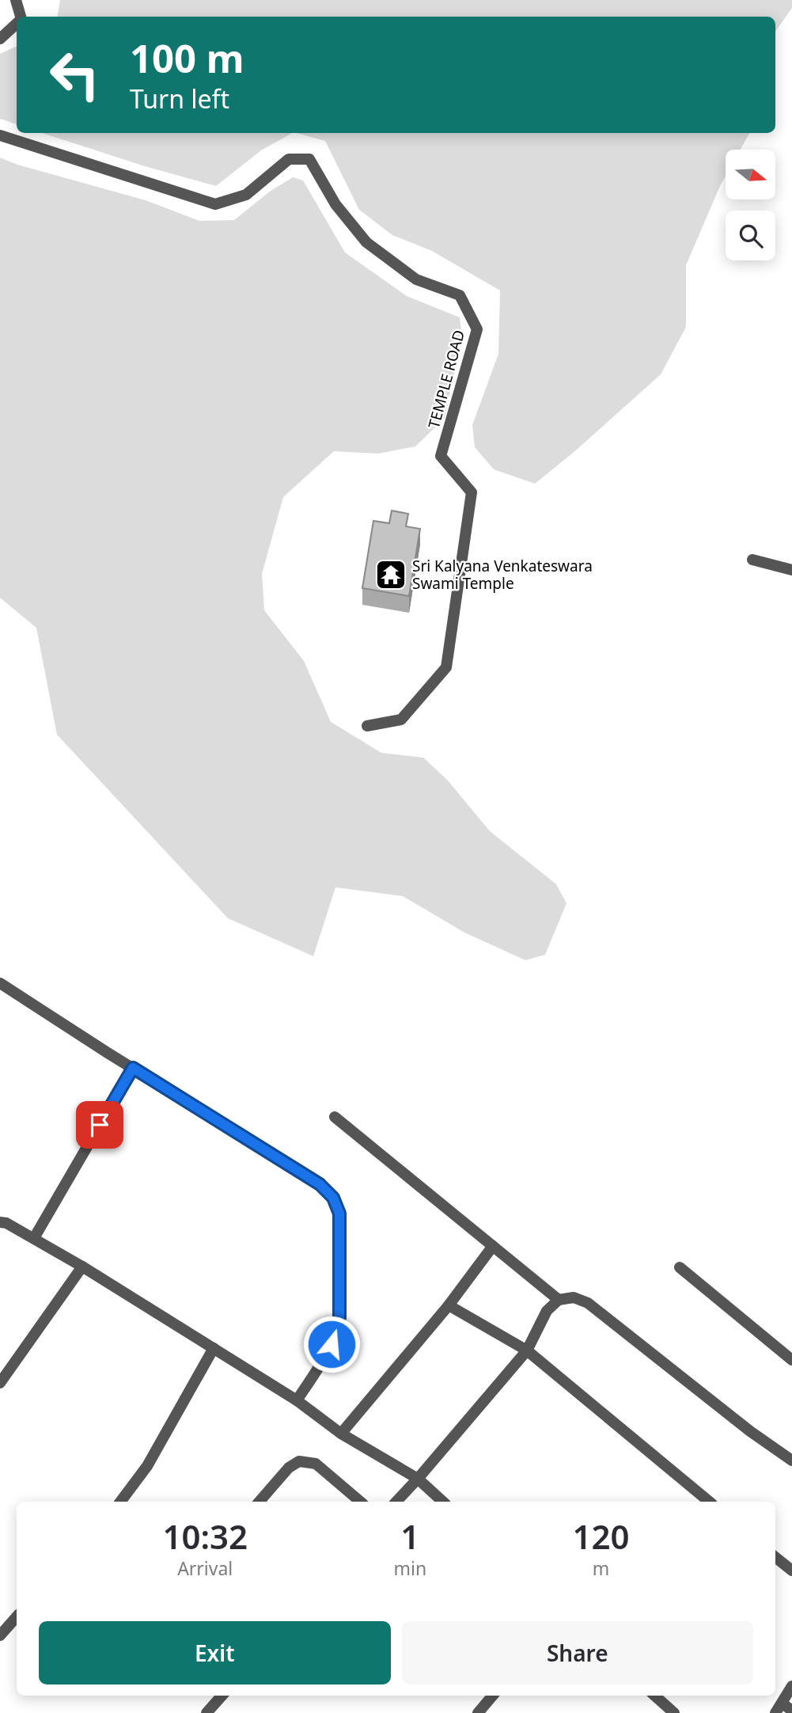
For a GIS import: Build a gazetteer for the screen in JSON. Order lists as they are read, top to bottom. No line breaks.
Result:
{"streets":{"street":["TEMPLE ROAD"]},"places":{"temple":["Sri Kalyana Venkateswara Swami Temple"]},"north":"right","page":{"turn":["100 m","Turn left"],"eta":["10:32","Arrival","1","min","120","m"],"buttons":["Exit","Share"]}}
